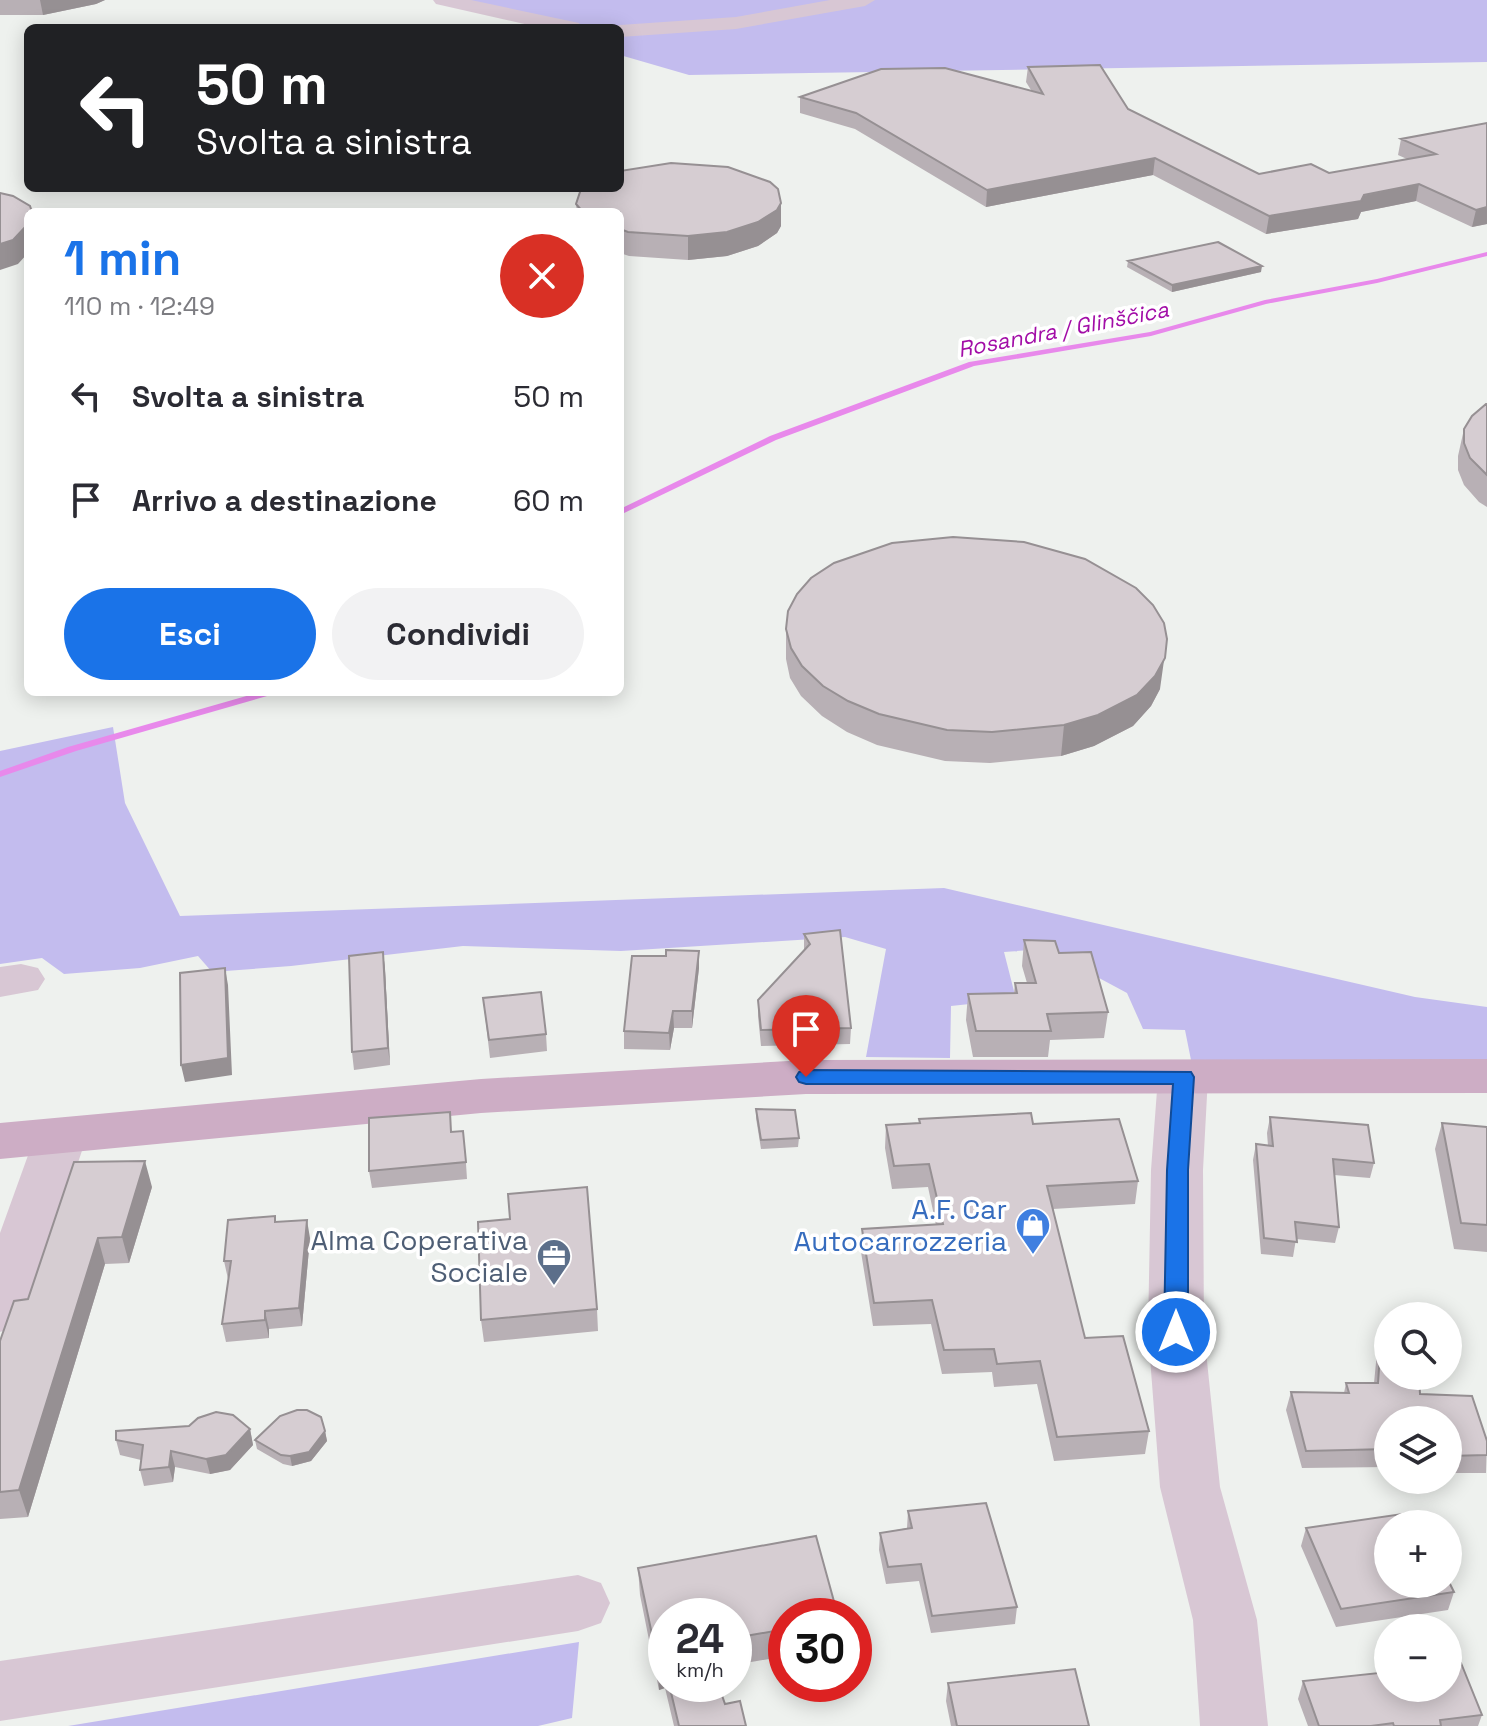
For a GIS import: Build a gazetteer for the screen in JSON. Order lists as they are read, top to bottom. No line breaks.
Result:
{"water":["Rosandra / Glinščica"],"places":{"shop":["A.F. Car Autocarrozzeria"],"office":["Alma Coperativa Sociale"]},"page":{"turn":["50 m","Svolta a sinistra"],"heading":["1 min","110 m · 12:49"],"list":[{"name":"Svolta a sinistra","value":"50 m"},{"name":"Arrivo a destinazione","value":"60 m"}],"buttons":["Esci","Condividi"],"map_buttons":["+","−"],"speed":"24 km/h","limit":"30"}}
